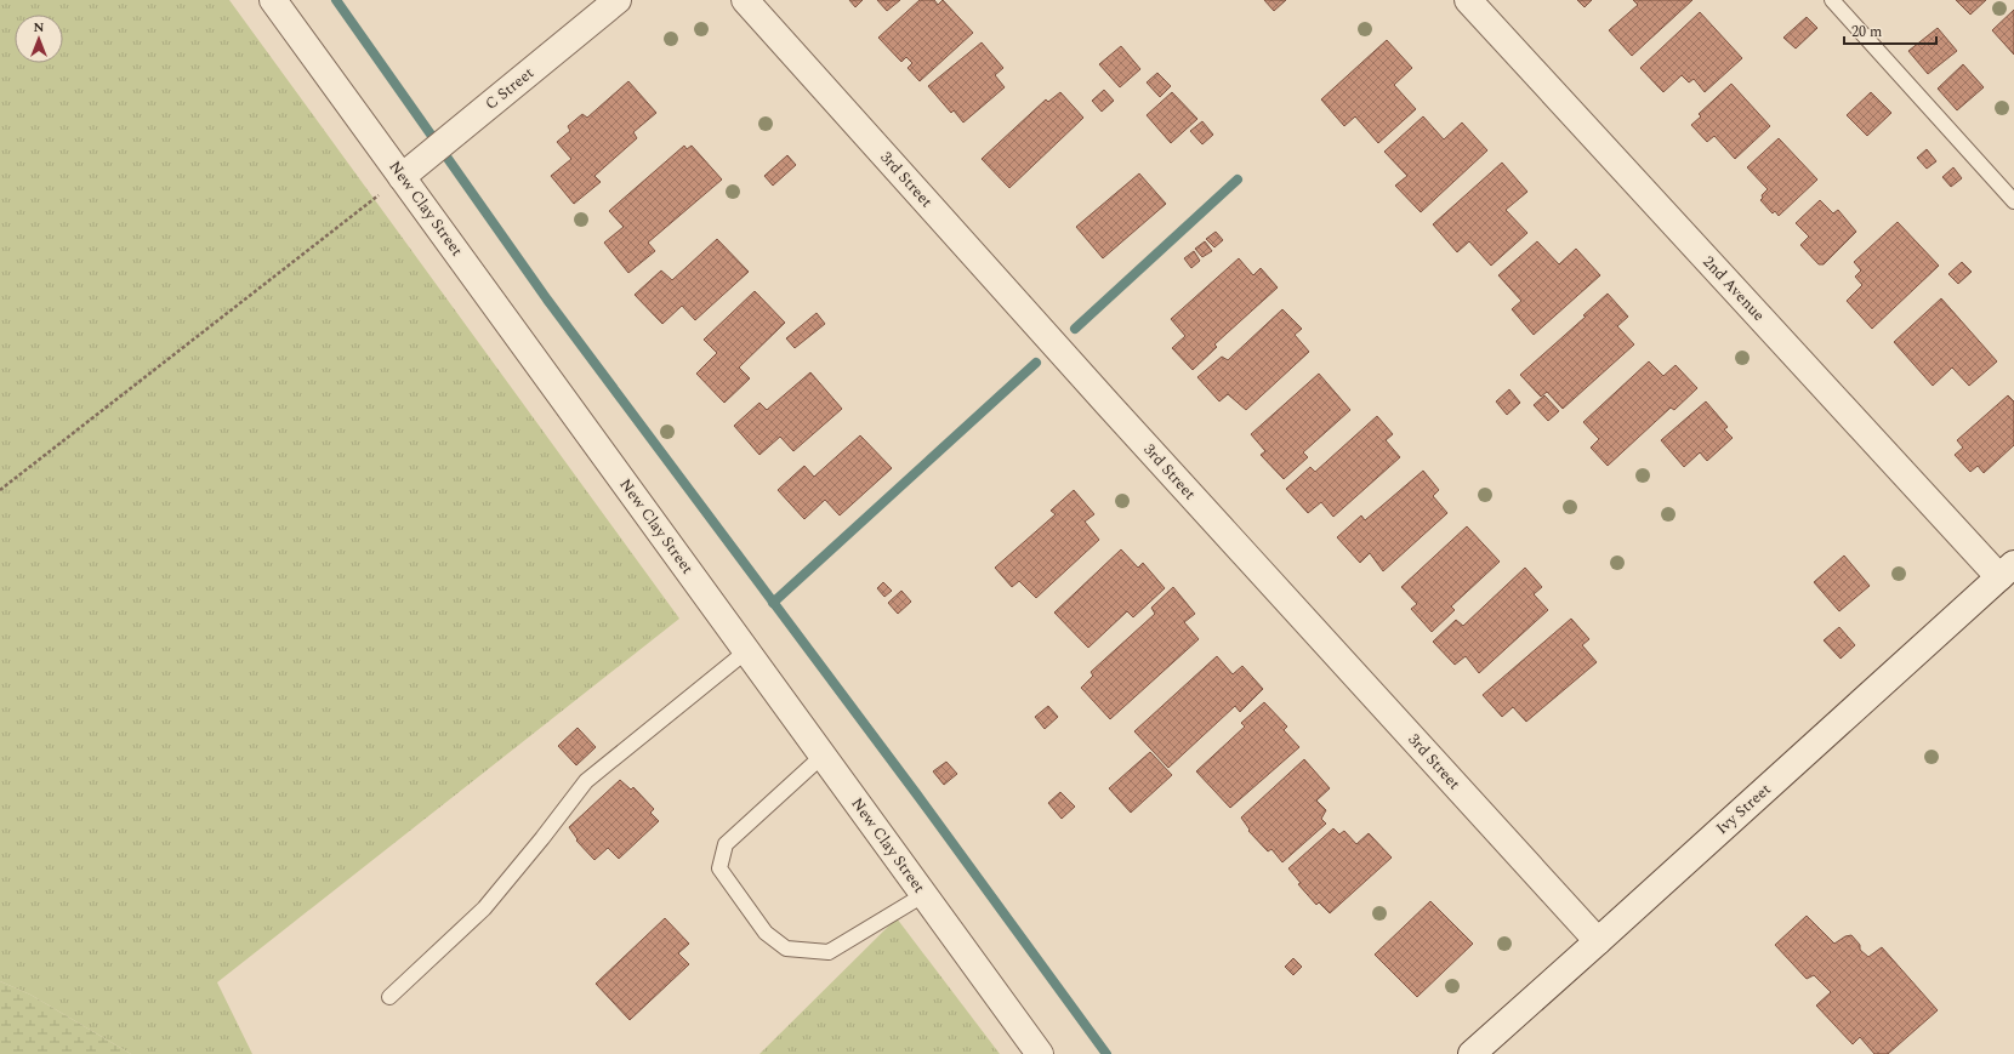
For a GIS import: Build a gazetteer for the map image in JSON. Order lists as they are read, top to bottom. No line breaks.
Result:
{"streets":{"street":["C Street","3rd Street","New Clay Street","2nd Avenue","Ivy Street"]},"crossings":[["C Street","New Clay Street"],["3rd Street","Ivy Street"],["2nd Avenue","Ivy Street"]],"scale_bar":"20 m","north":"top"}
